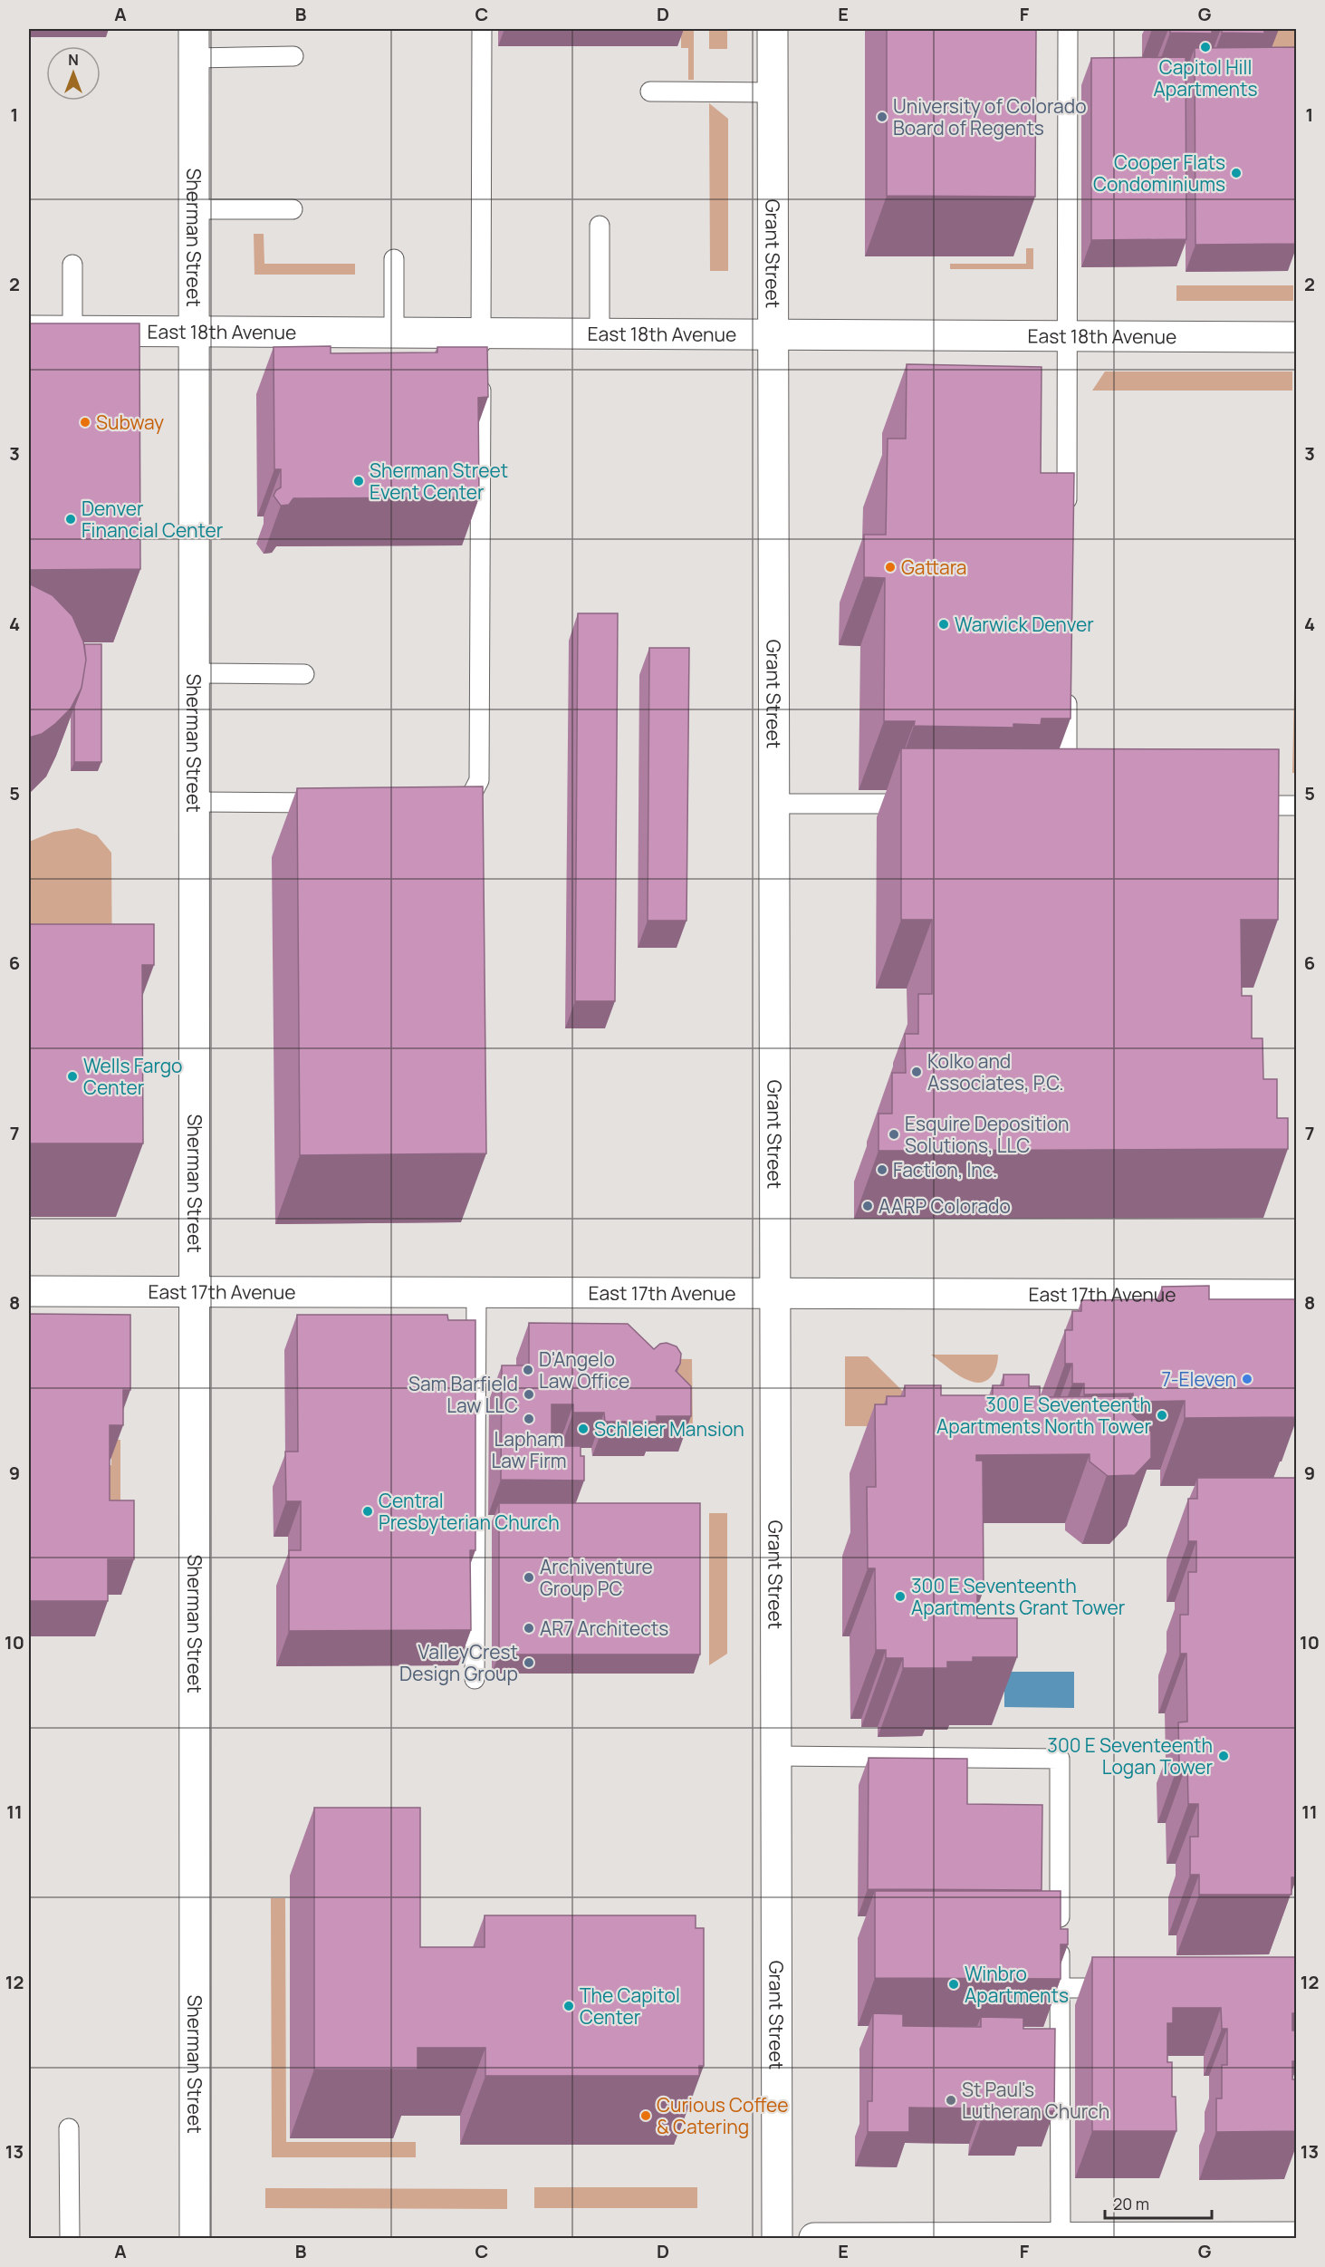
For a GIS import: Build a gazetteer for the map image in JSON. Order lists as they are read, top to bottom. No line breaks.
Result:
{"streets":{"street":["Sherman Street","Grant Street","East 18th Avenue","East 17th Avenue"]},"crossings":[["Sherman Street","East 18th Avenue"],["Sherman Street","East 17th Avenue"],["Grant Street","East 18th Avenue"],["Grant Street","East 17th Avenue"]],"places":["Capitol Hill Apartments","University of Colorado Board of Regents","Cooper Flats Condominiums","Subway","Sherman Street Event Center","Denver Financial Center","Gattara","Warwick Denver","Kolko and Associates, P.C.","Wells Fargo Center","Esquire Deposition Solutions, LLC","Faction, Inc.","AARP Colorado","D'Angelo Law Office","7-Eleven","Sam Barfield Law LLC","300 E Seventeenth Apartments North Tower","Lapham Law Firm","Schleier Mansion","Central Presbyterian Church","Archiventure Group PC","300 E Seventeenth Apartments Grant Tower","AR7 Architects","ValleyCrest Design Group","300 E Seventeenth Logan Tower","Winbro Apartments","The Capitol Center","St Paul's Lutheran Church","Curious Coffee & Catering"],"scale_bar":"20 m","north":"top","grid":{"columns":["A","B","C","D","E","F","G"],"rows":["1","2","3","4","5","6","7","8","9","10","11","12","13"]}}
